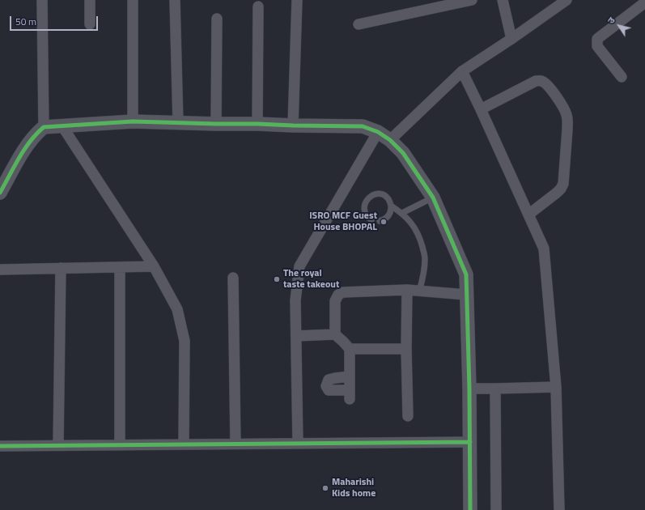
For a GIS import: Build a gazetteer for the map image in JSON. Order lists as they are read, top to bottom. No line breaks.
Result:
{"places":["ISRO MCF Guest House BHOPAL","The royal taste takeout","Maharishi Kids home"],"scale_bar":"50 m","north":"top left"}
